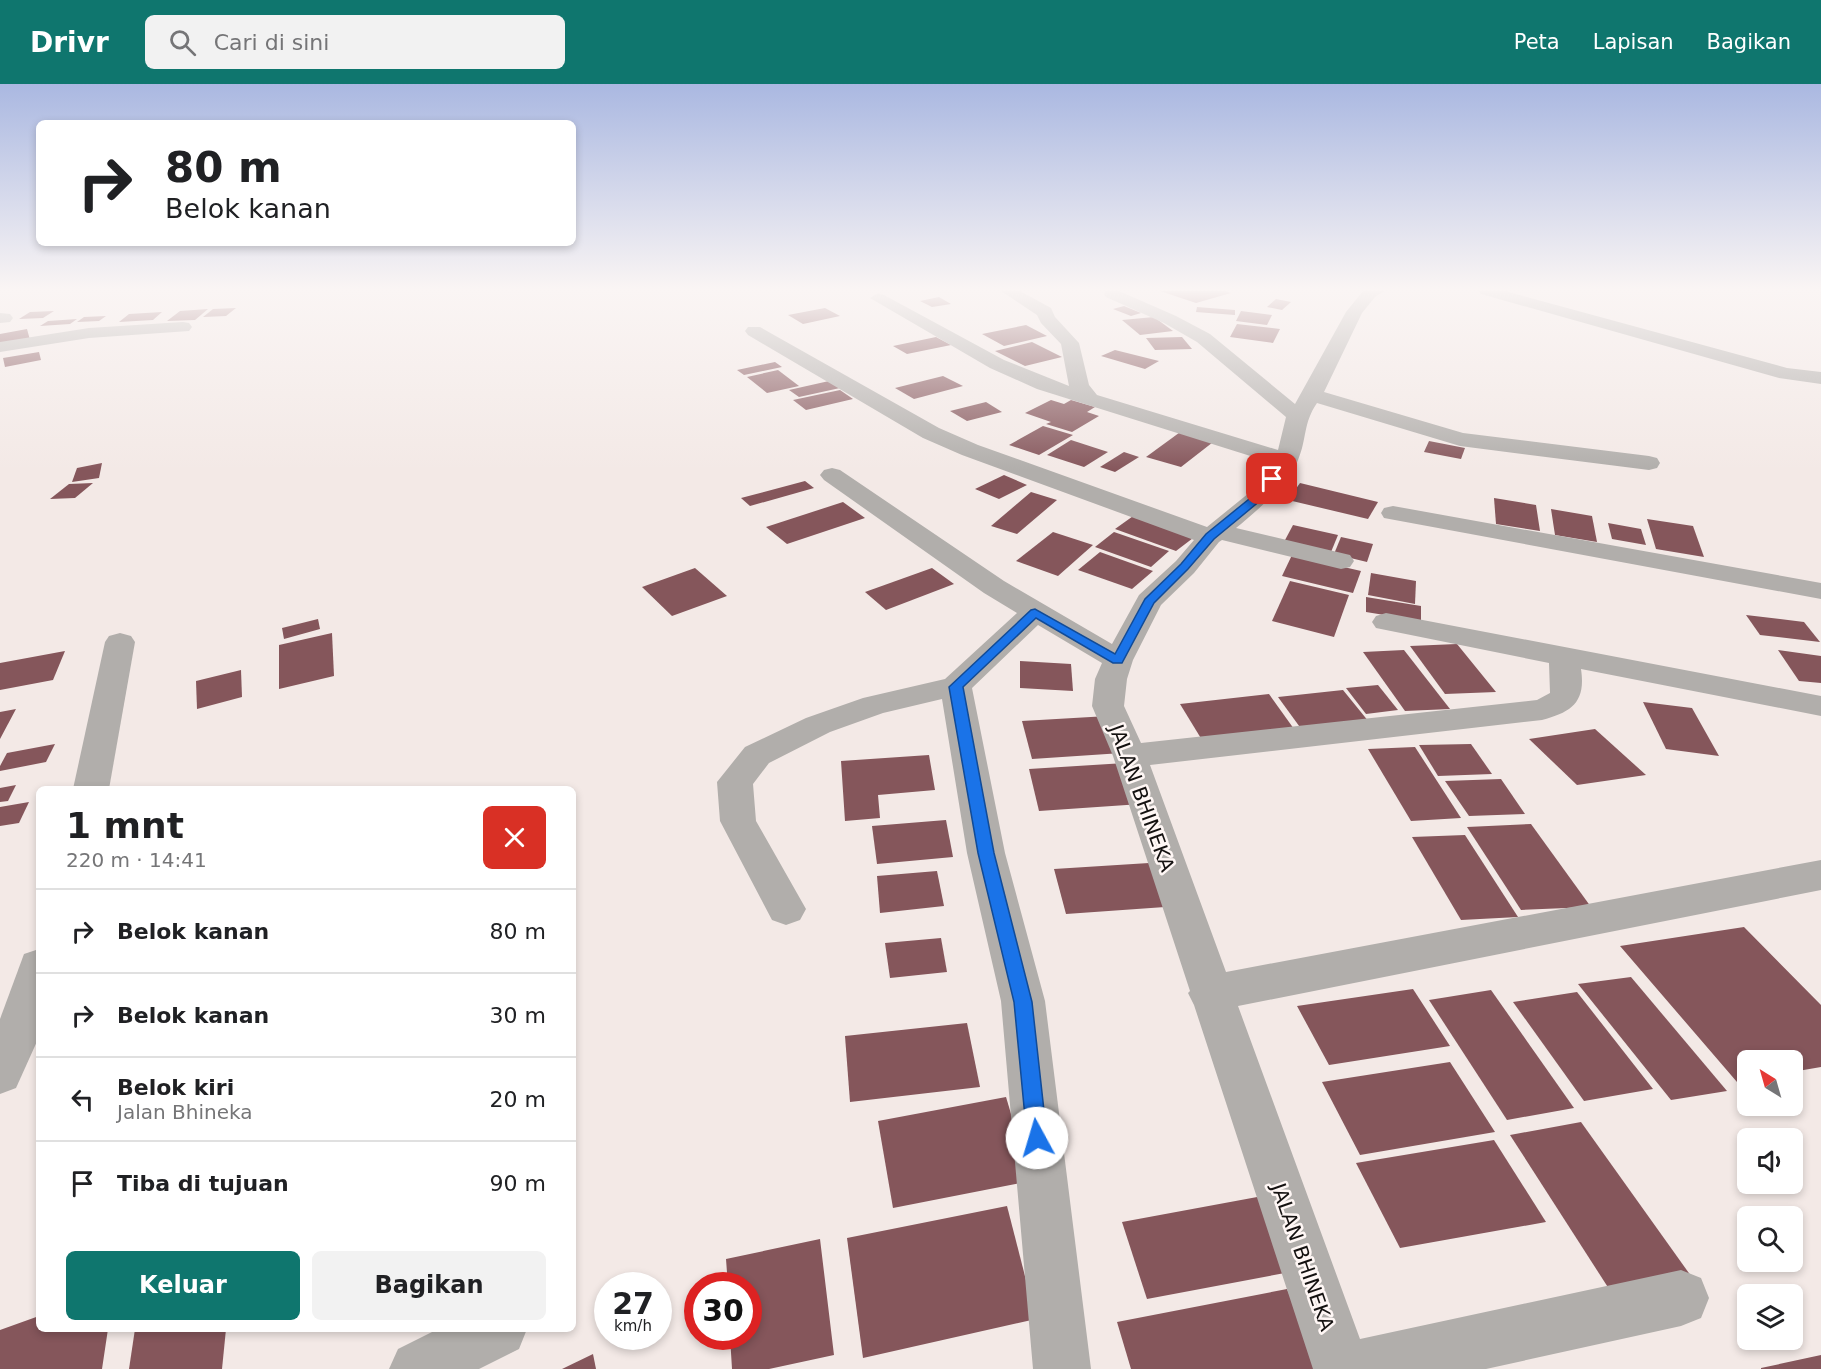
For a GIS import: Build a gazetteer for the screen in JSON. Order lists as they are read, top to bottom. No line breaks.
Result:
{"streets":{"street":["JALAN BHINEKA"]},"north":"top left","page":{"header":"Drivr","search":"Cari di sini","nav":["Peta","Lapisan","Bagikan"],"turn":["80 m","Belok kanan"],"heading":["1 mnt","220 m · 14:41"],"list":[{"name":"Belok kanan","value":"80 m"},{"name":"Belok kanan","value":"30 m"},{"name":"Belok kiri","note":"Jalan Bhineka","value":"20 m"},{"name":"Tiba di tujuan","value":"90 m"}],"buttons":["Keluar","Bagikan"],"speed":"27 km/h","limit":"30"}}
